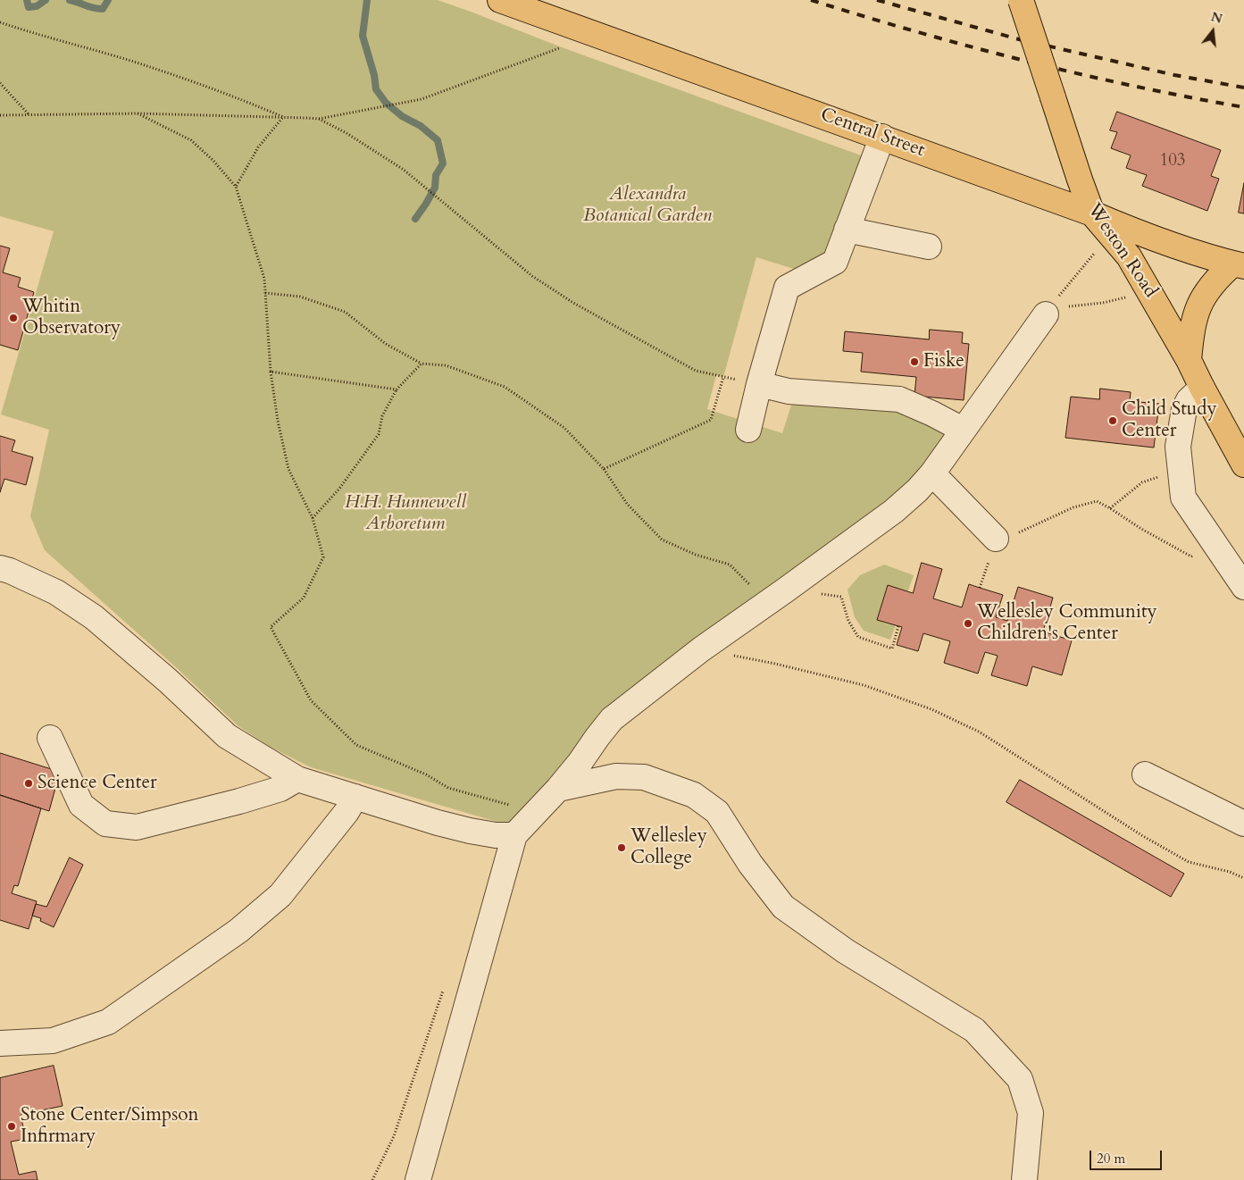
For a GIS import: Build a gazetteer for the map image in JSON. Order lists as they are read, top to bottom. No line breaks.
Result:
{"streets":{"main road":["Central Street","Weston Road"]},"crossings":[["Central Street","Weston Road"]],"parks":["Alexandra Botanical Garden","H.H. Hunnewell Arboretum"],"places":["Whitin Observatory","Fiske","Child Study Center","Wellesley Community Children's Center","Science Center","Wellesley College","Stone Center/Simpson Infirmary"],"house_numbers":["103"],"scale_bar":"20 m","north":"top"}
